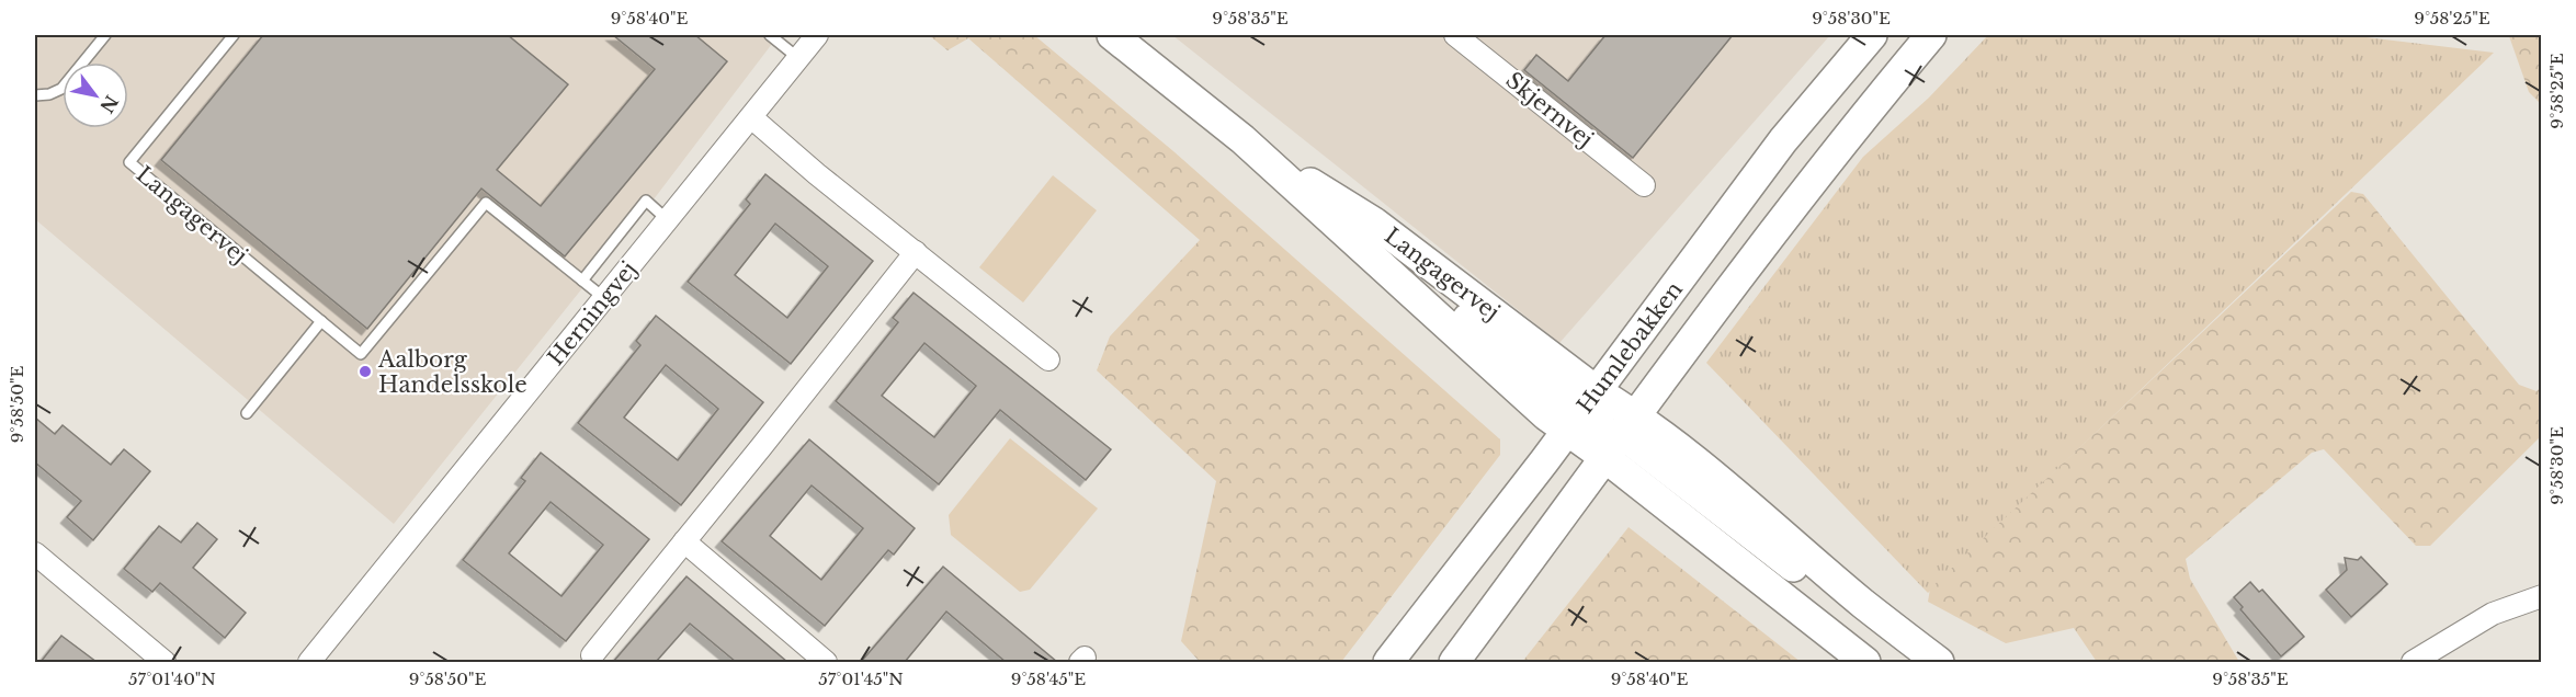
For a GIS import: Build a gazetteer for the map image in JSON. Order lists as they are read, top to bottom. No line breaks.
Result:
{"streets":{"street":["Skjernvej","Langagervej","Herningvej","Humlebakken"]},"crossings":[["Langagervej","Herningvej"],["Langagervej","Humlebakken"]],"places":["Aalborg Handelsskole"],"north":"bottom right","coordinates":["9°58'40\"E","9°58'35\"E","9°58'30\"E","9°58'25\"E","9°58'50\"E","57°01'40\"N","57°01'45\"N","9°58'45\"E"]}
